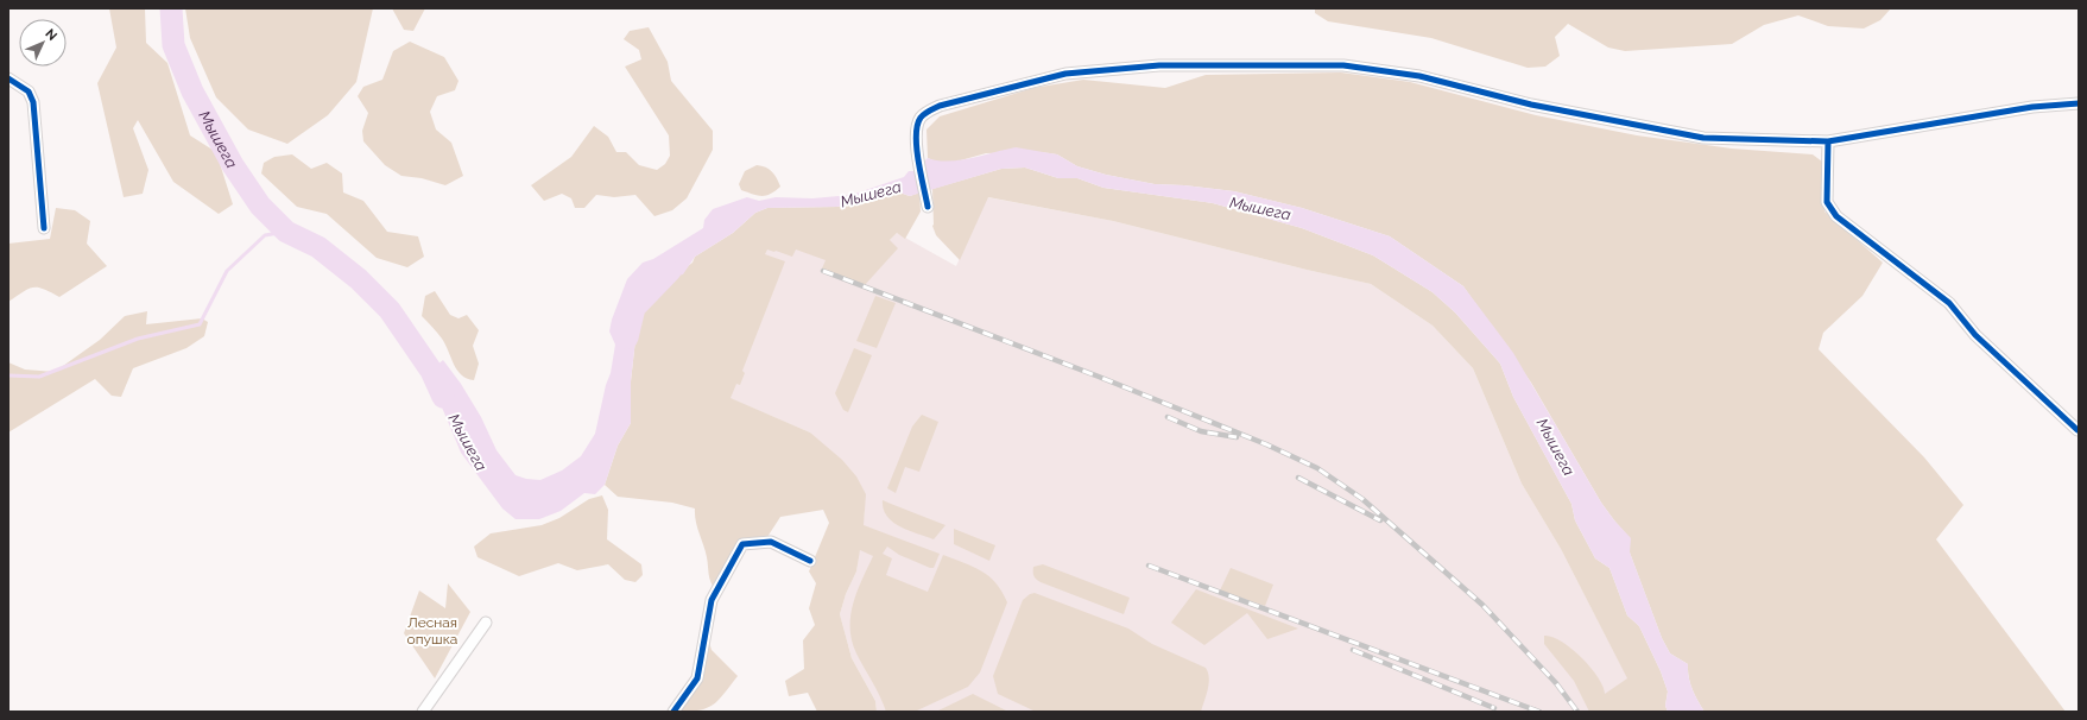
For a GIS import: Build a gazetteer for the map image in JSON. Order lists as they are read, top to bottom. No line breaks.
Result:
{"water":["Мышега"],"parks":["Лесная опушка"],"north":"top right"}
